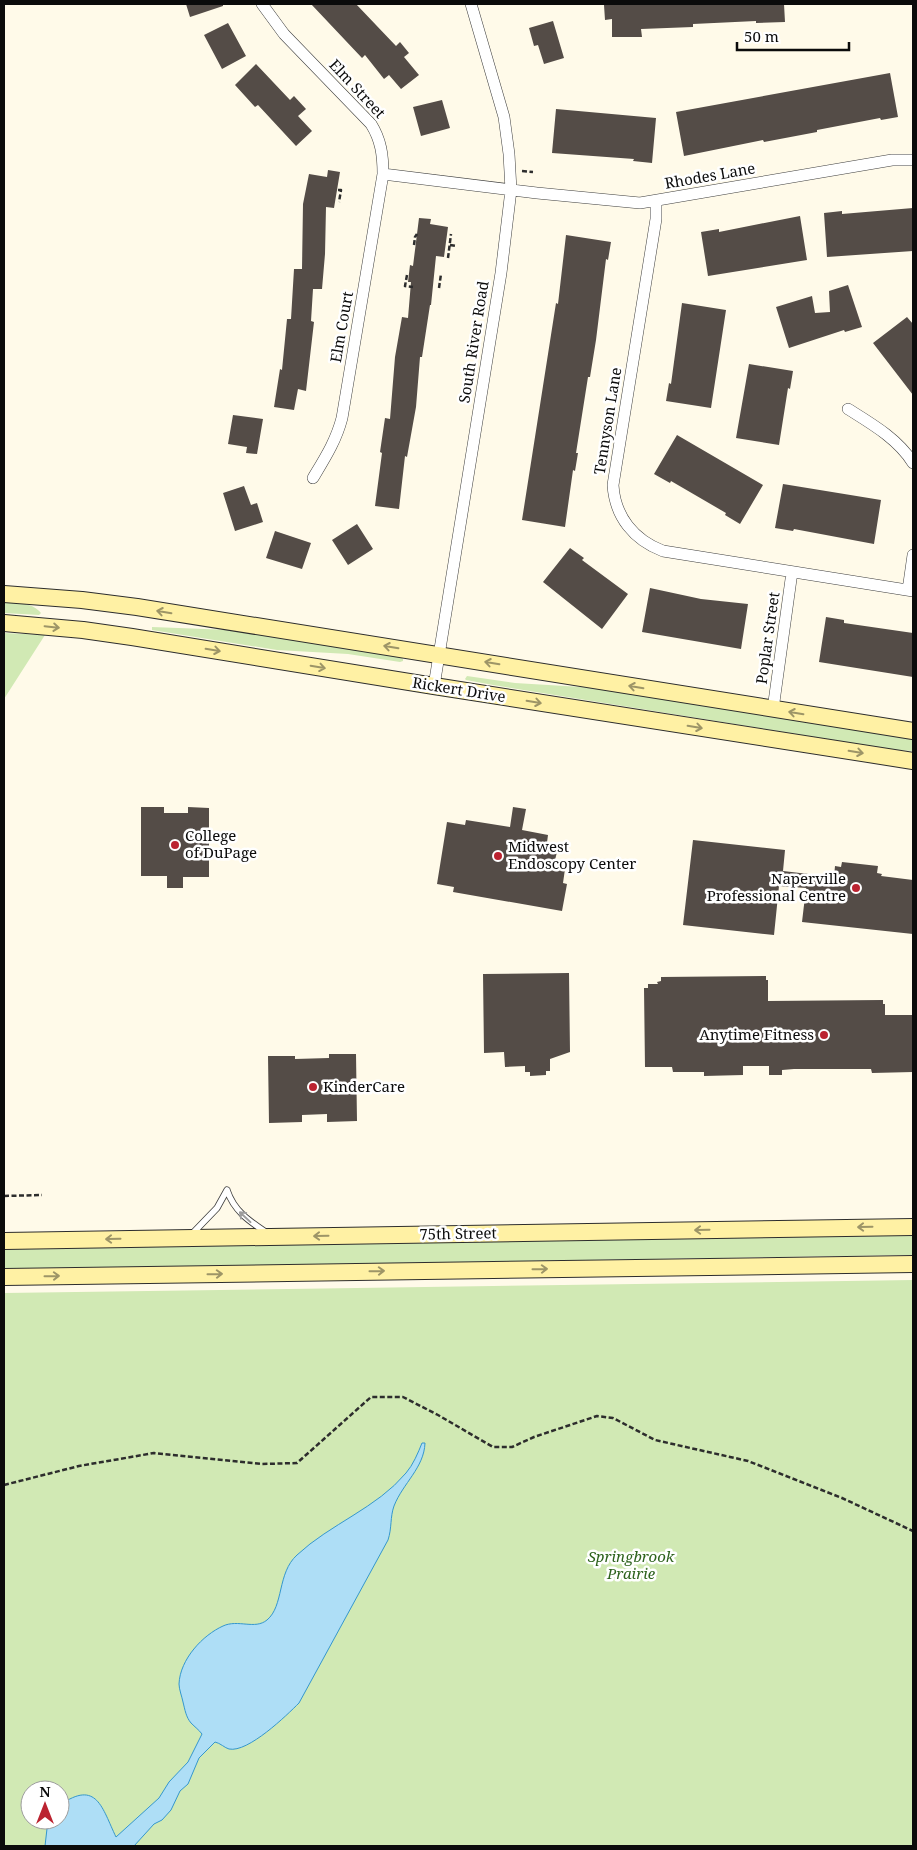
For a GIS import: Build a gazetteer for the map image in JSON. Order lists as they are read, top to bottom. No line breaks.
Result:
{"streets":{"street":["Elm Street","Rhodes Lane","Elm Court","South River Road","Tennyson Lane","Poplar Street","Rickert Drive","75th Street"]},"crossings":[["Elm Street","Elm Court"],["Rhodes Lane","South River Road"],["Rhodes Lane","Tennyson Lane"],["South River Road","Rickert Drive"],["Tennyson Lane","Poplar Street"],["Poplar Street","Rickert Drive"]],"parks":["Springbrook Prairie"],"places":["College of DuPage","Midwest Endoscopy Center","Naperville Professional Centre","Anytime Fitness","KinderCare"],"scale_bar":"50 m","north":"top"}
